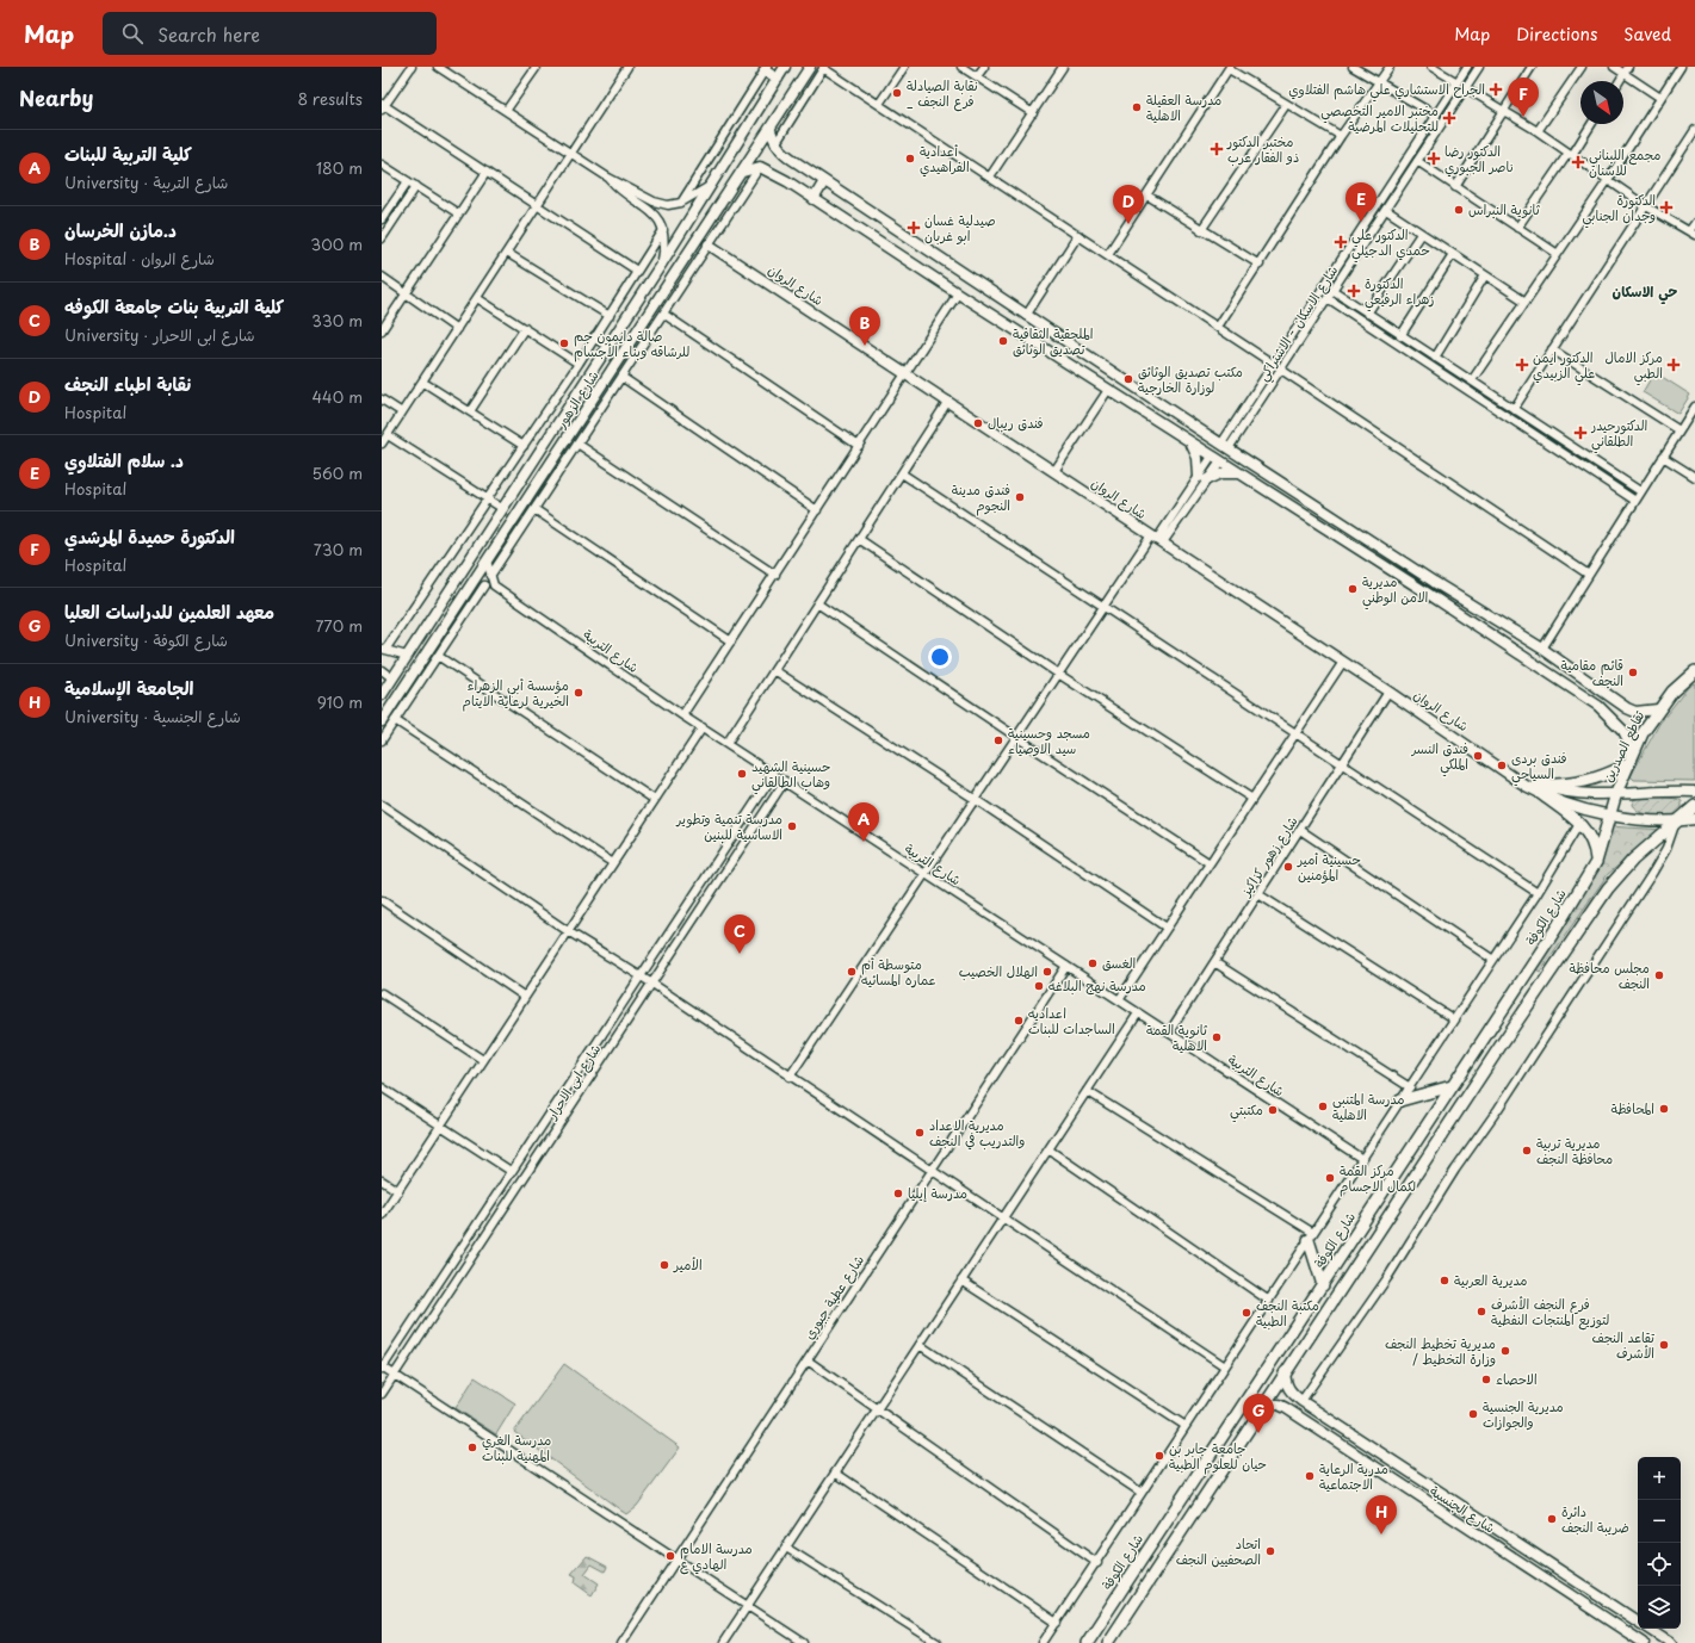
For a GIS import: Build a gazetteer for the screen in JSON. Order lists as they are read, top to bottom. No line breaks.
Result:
{"streets":{"highway":["تقاطع الصدرين","شارع الكوفة"],"main road":["شارع الروان","شارع الزهور","شارع الجنسية"],"street":["شارع الاسكان - الاشتراكي","شارع التربية","شارع زهور كزاكيز","شارع ابی الاحرار","شارع عطية جبوري"]},"crossings":[["شارع الروان","تقاطع الصدرين"],["شارع الروان","شارع زهور كزاكيز"],["شارع الروان","شارع الكوفة"],["شارع التربية","شارع زهور كزاكيز"],["شارع التربية","شارع ابی الاحرار"],["شارع التربية","شارع عطية جبوري"],["تقاطع الصدرين","شارع الكوفة"]],"districts":["حي الاسكان"],"places":{"health":["الجراح الاستشاري علي هاشم الفتلاوي","مختبر الامير التخصصي للتحليلات المرضية","مختبر الدكتور ذو الفقار عرب","الدكتور رضا ناصر الجبوري","مجمع اللبناني للاسنان","الدكتورة وجدان الجنابي","صيدلية غسان ابو غربان","الدكتور علي حمدي الدجيلي","الدكتورة زهراء الرفيعي","الدكتور ايمن علي الزبيدي","مركز الامال الطبي","الدكتورحيدر الطلقاني"],"other":["نقابة الصيادلة _ فرع النجف","مدرسة العقيلة الاهلية","أعدادية الفراهيدي","ثانوية النبراس","الملحقية الثقافية تصديق الوثائق","صالة دايمون جم للرشاقه وبناء الأجسام","مكتب تصديق الوثائق لوزارة الخارجية","فندق ريبال","فندق مدينة النجوم","مديرية الامن الوطني","قائم مقامية النجف","مؤسسة أبي الزهراء الخيرية لرعاية الايتام","مسجد وحسينية سيد الاوصياء","فندق النسر الملكي","فندق بردى السياحي","حسينية الشهيد وهاب الطالقاني","مدرسة تنمية وتطوير الاساسية للبنين","حسينية أمير المؤمنين","الغسق","متوسطة أم عماره المسائيه","الهلال الخصيب","مجلس محافظة النجف","مدرسة نهج البلاغه","اعداديه الساجدات للبنات","ثانوية القمة الاهلية","مدرسة المتنبي الاهلية","المحافظة","مكتبتي","مديرية الاعداد والتدريب في النجف","مديرية تربية محافظة النجف","مركز القمة لكمال الاجسام","مدرسة إيليا","الأمير","مديرية العربية","فرع النجف الأشرف لتوزيع المنتجات النفطية","مكتبة النجف الطبية","تقاعد النجف الأشرف","مديرية تخطيط النجف / وزارة التخطيط","الاحصاء","مديرية الجنسية والجوازات","مدرسة الغري المهنية للبنات","جامعة جابر بن حيان للعلوم الطبية","مدرية الرعاية الاجتماعية","دائرة ضريبة النجف","اتحاد الصحفيين النجف","مدرسة الامام الهادي ع"]},"north":"bottom right","page":{"header":"Map","search":"Search here","nav":["Map","Directions","Saved"],"heading":["Nearby","8 results"],"pins":["F","E","D","B","A","C","G","H"],"list":[{"mark":"A","name":"كلية التربية للبنات","note":"University · شارع التربية","value":"180 m"},{"mark":"B","name":"د.مازن الخرسان","note":"Hospital · شارع الروان","value":"300 m"},{"mark":"C","name":"كلية التربية بنات جامعة الكوفه","note":"University · شارع ابی الاحرار","value":"330 m"},{"mark":"D","name":"نقابة اطباء النجف","note":"Hospital","value":"440 m"},{"mark":"E","name":"د. سلام الفتلاوي","note":"Hospital","value":"560 m"},{"mark":"F","name":"الدكتورة حميدة المرشدي","note":"Hospital","value":"730 m"},{"mark":"G","name":"معهد العلمين للدراسات العليا","note":"University · شارع الكوفة","value":"770 m"},{"mark":"H","name":"الجامعة الإسلامية","note":"University · شارع الجنسية","value":"910 m"}],"map_buttons":["+","−"]}}
